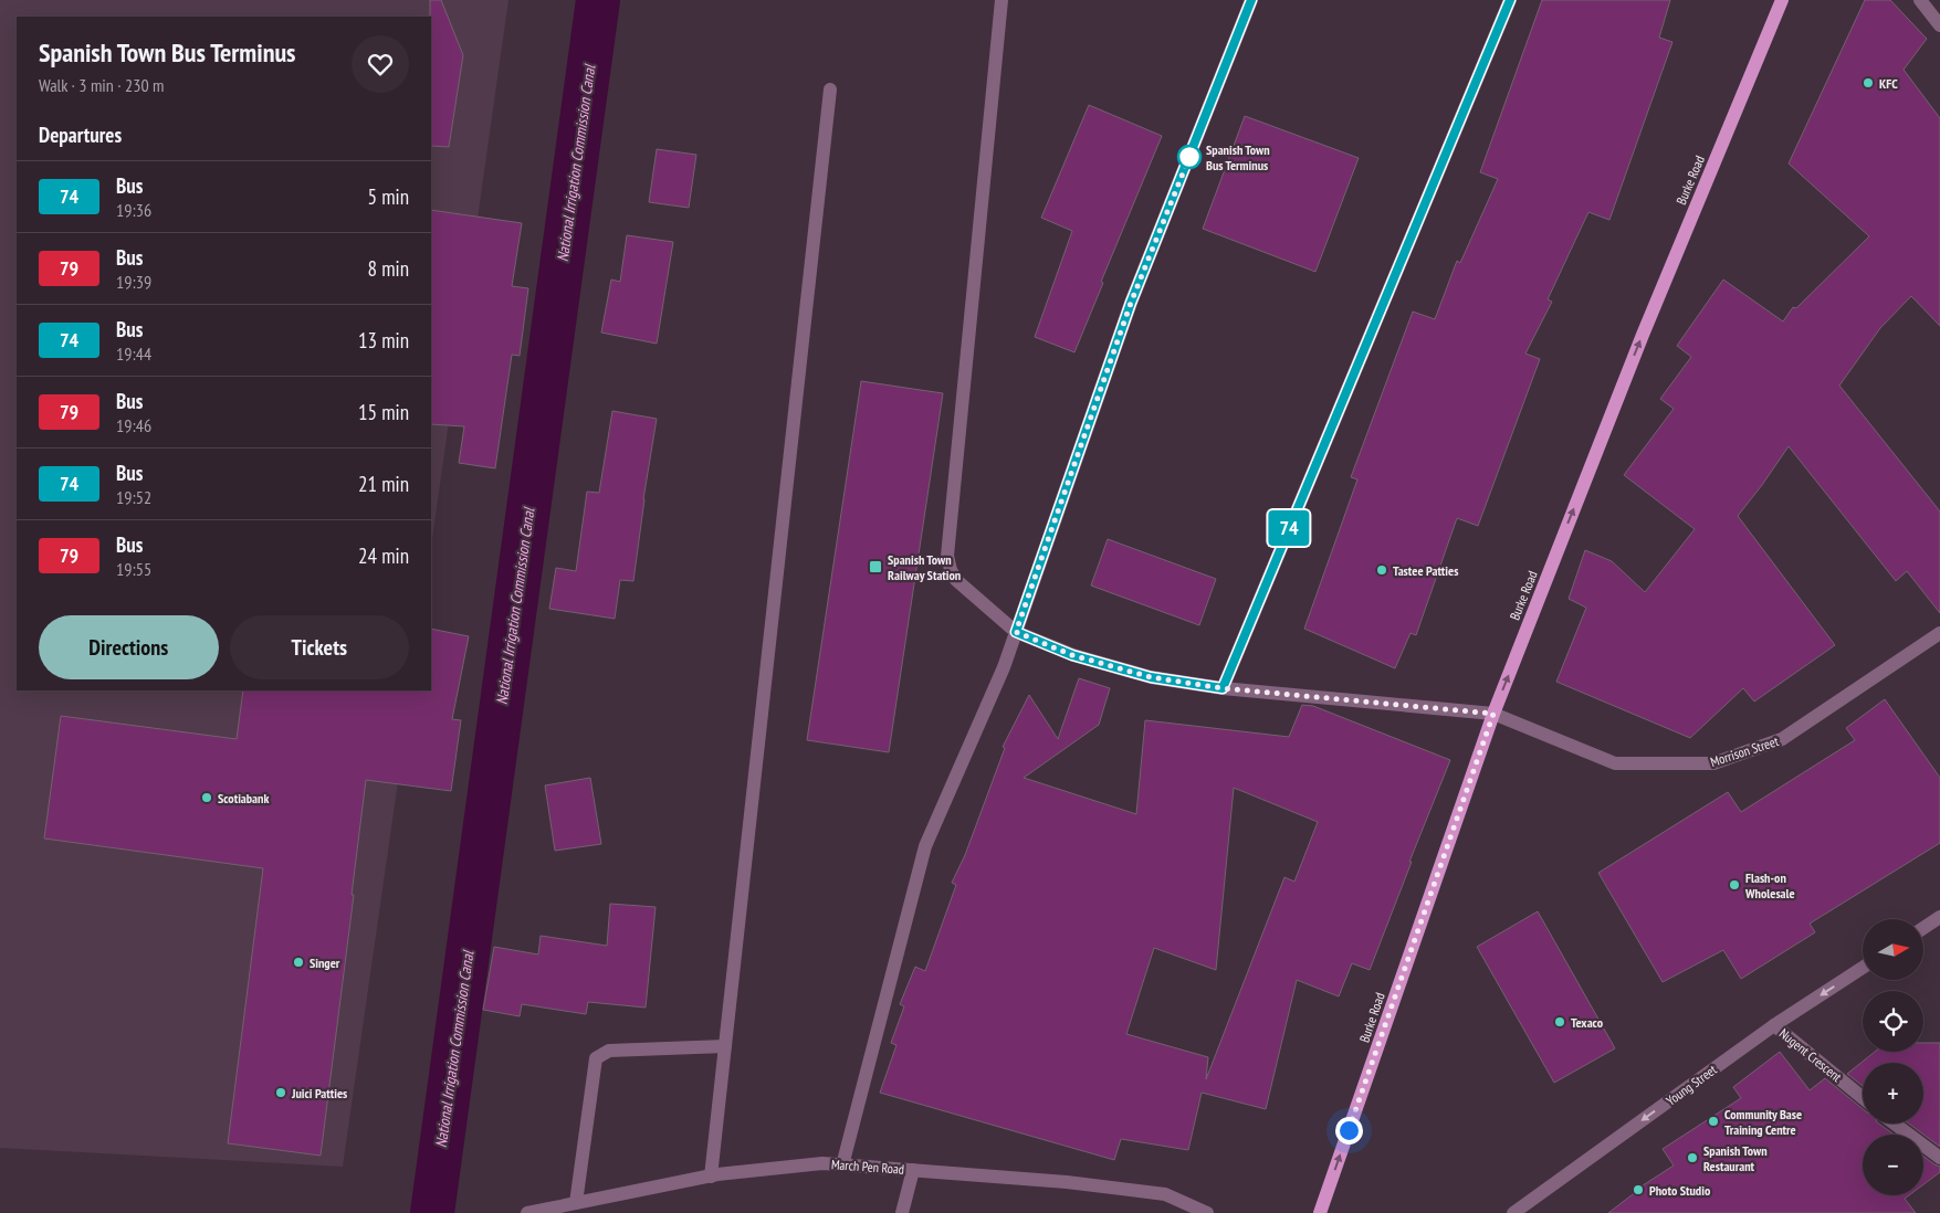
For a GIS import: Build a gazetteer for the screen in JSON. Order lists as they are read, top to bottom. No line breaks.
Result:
{"streets":{"main road":["Burke Road"],"street":["Morrison Street","Nugent Crescent","Young Street","March Pen Road"]},"crossings":[["Burke Road","Morrison Street"],["Nugent Crescent","Young Street"]],"one_way":["Burke Road","Young Street"],"water":["National Irrigation Commission Canal"],"places":{"other":["KFC","Spanish Town Bus Terminus","Tastee Patties","Scotiabank","Flash-on Wholesale","Singer","Texaco","Juici Patties","Community Base Training Centre","Spanish Town Restaurant","Photo Studio"],"transit":["Spanish Town Railway Station"]},"lines":["bus line 74"],"north":"right","page":{"on_map":"74","heading":[["Spanish Town Bus Terminus","Walk · 3 min · 230 m"],"Departures"],"list":[{"mark":"74","name":"Bus","note":"19:36","value":"5 min"},{"mark":"79","name":"Bus","note":"19:39","value":"8 min"},{"mark":"74","name":"Bus","note":"19:44","value":"13 min"},{"mark":"79","name":"Bus","note":"19:46","value":"15 min"},{"mark":"74","name":"Bus","note":"19:52","value":"21 min"},{"mark":"79","name":"Bus","note":"19:55","value":"24 min"}],"buttons":["Directions","Tickets"],"map_buttons":["+","−"]}}
